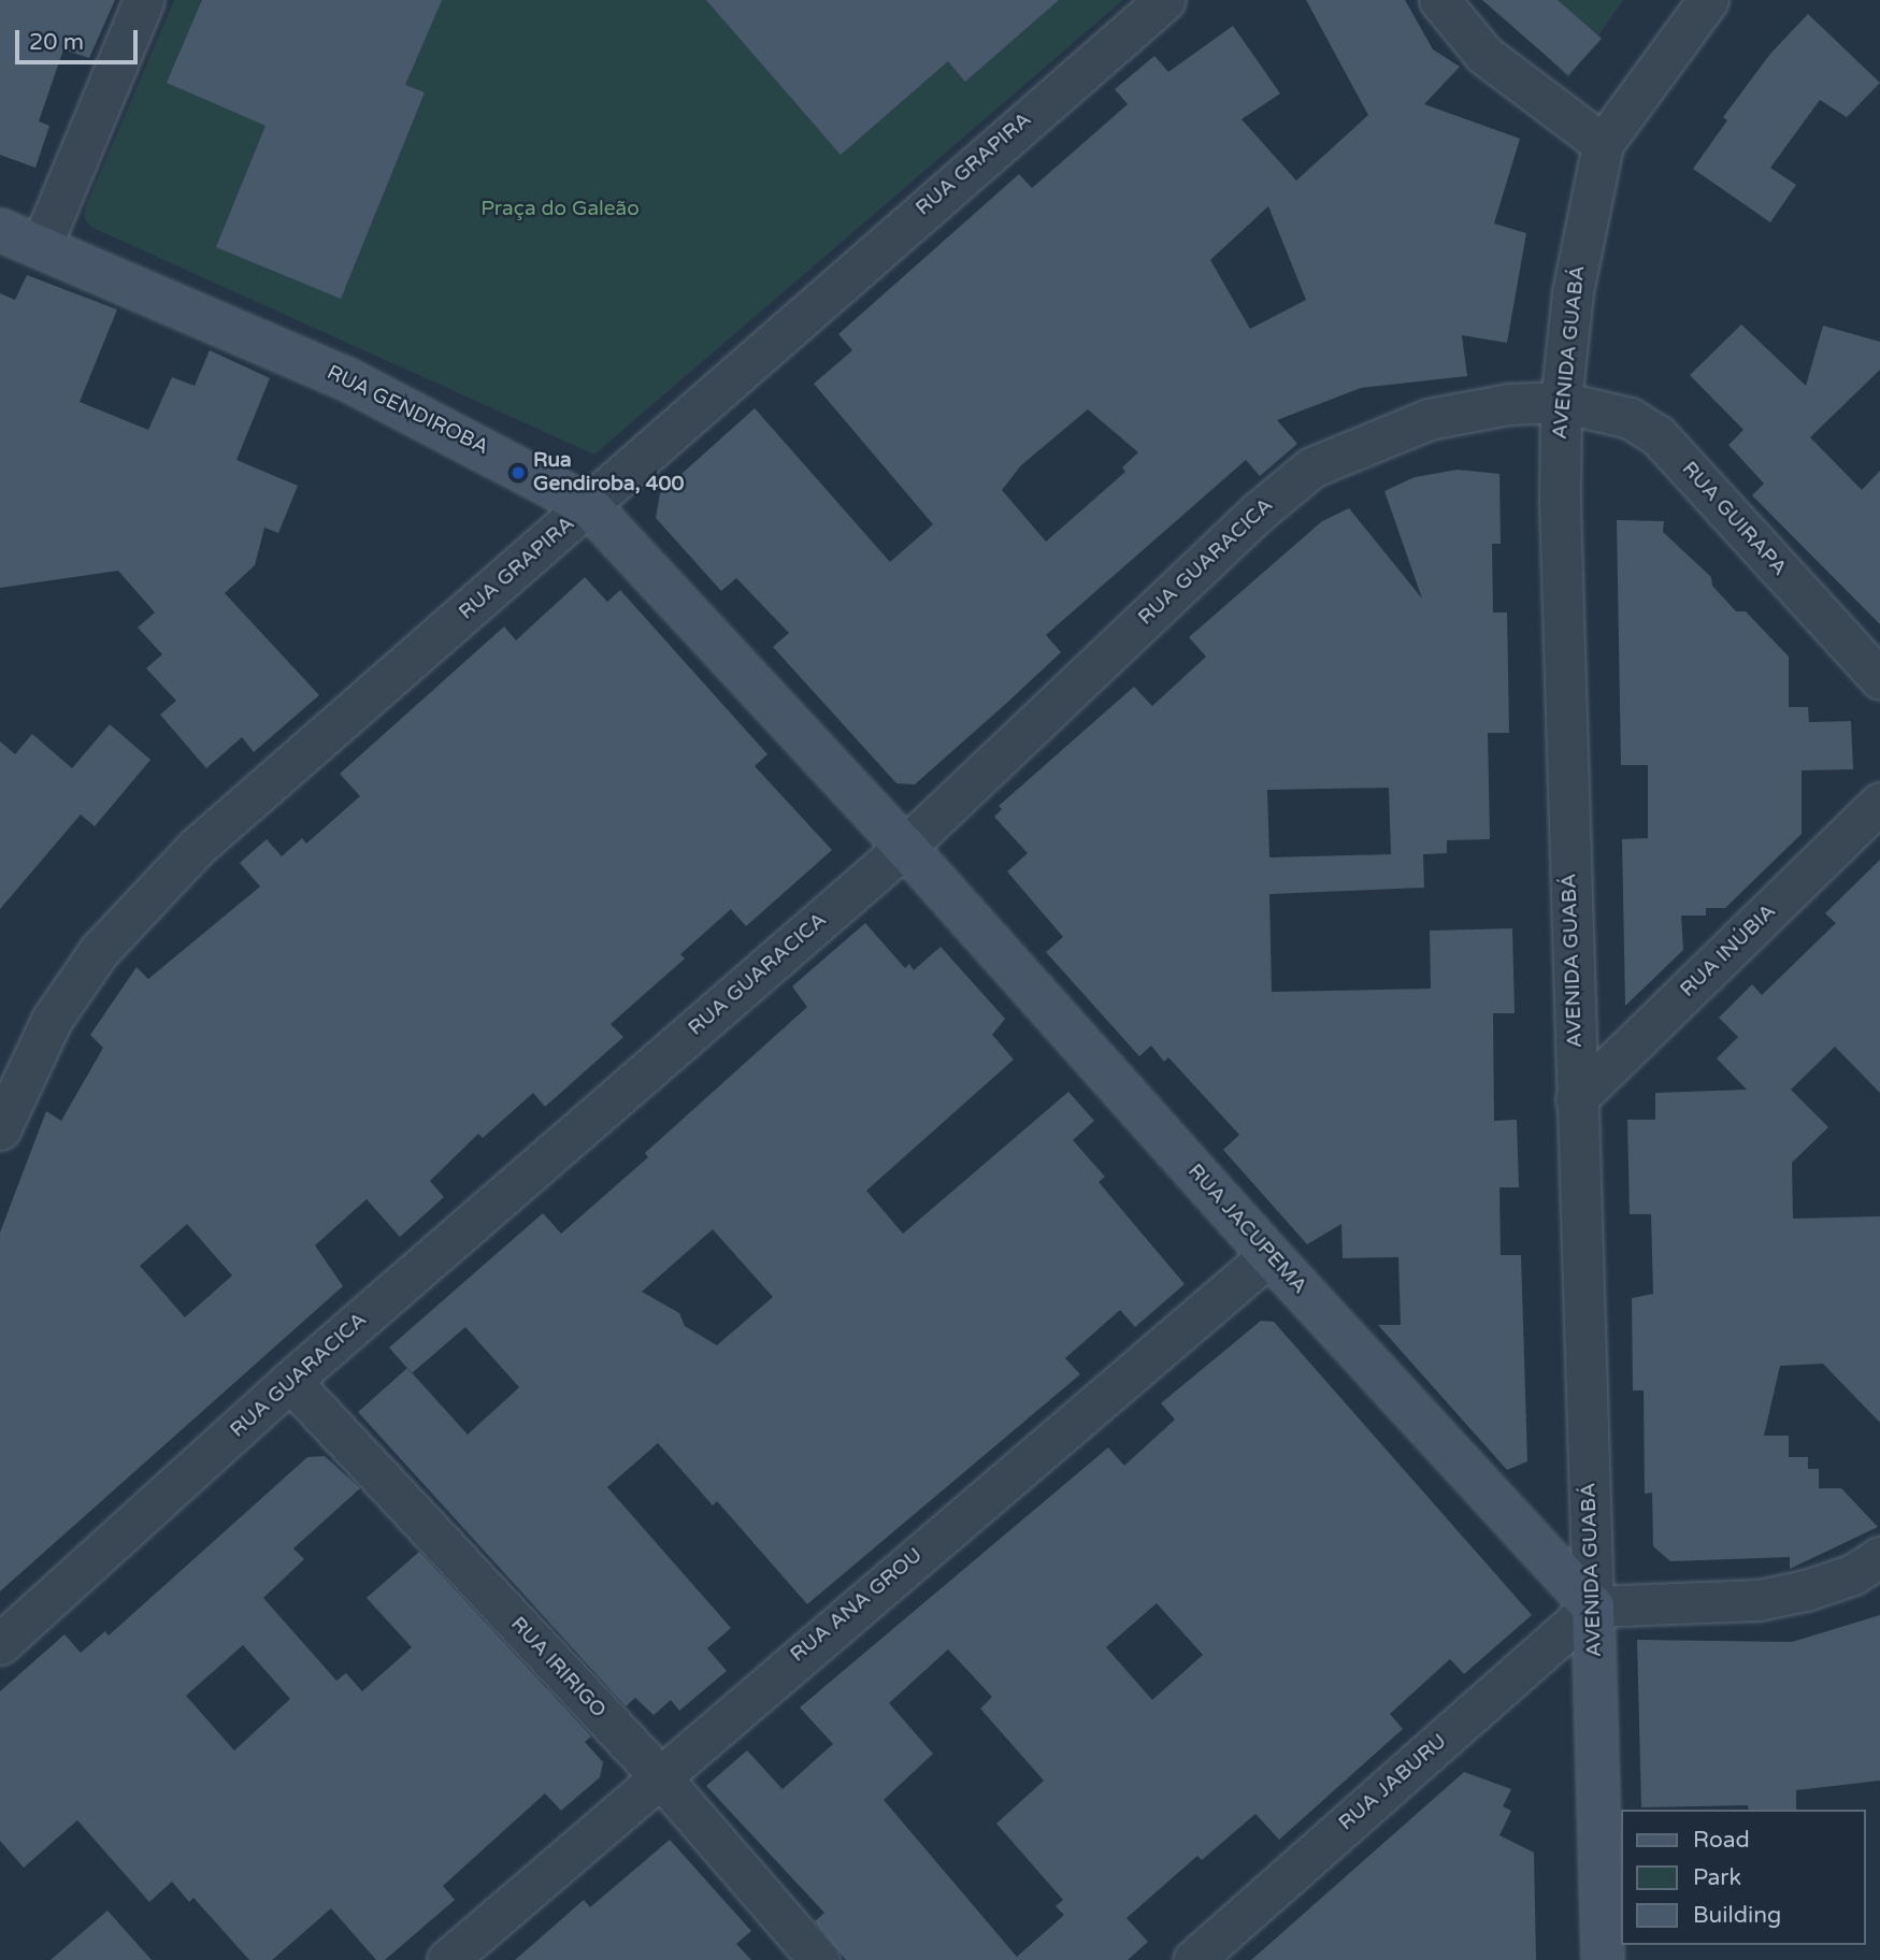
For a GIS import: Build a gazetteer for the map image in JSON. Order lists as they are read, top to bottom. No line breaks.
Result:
{"streets":{"street":["RUA GRAPIRA","AVENIDA GUABÁ","RUA GENDIROBA","RUA GUIRAPA","RUA GUARACICA","RUA INÚBIA","RUA JACUPEMA","RUA ANA GROU","RUA IRIRIGO","RUA JABURU"]},"crossings":[["RUA GRAPIRA","RUA GENDIROBA"],["AVENIDA GUABÁ","RUA GUIRAPA"],["AVENIDA GUABÁ","RUA GUARACICA"],["AVENIDA GUABÁ","RUA INÚBIA"],["AVENIDA GUABÁ","RUA JACUPEMA"],["AVENIDA GUABÁ","RUA JABURU"],["RUA GENDIROBA","RUA GUARACICA"],["RUA GENDIROBA","RUA JACUPEMA"],["RUA GUIRAPA","RUA GUARACICA"],["RUA GUARACICA","RUA JACUPEMA"],["RUA GUARACICA","RUA IRIRIGO"],["RUA JACUPEMA","RUA ANA GROU"],["RUA JACUPEMA","RUA JABURU"],["RUA ANA GROU","RUA IRIRIGO"]],"parks":["Praça do Galeão"],"places":["Rua Gendiroba, 400"],"legend":["Road","Park","Building"],"scale_bar":"20 m"}
